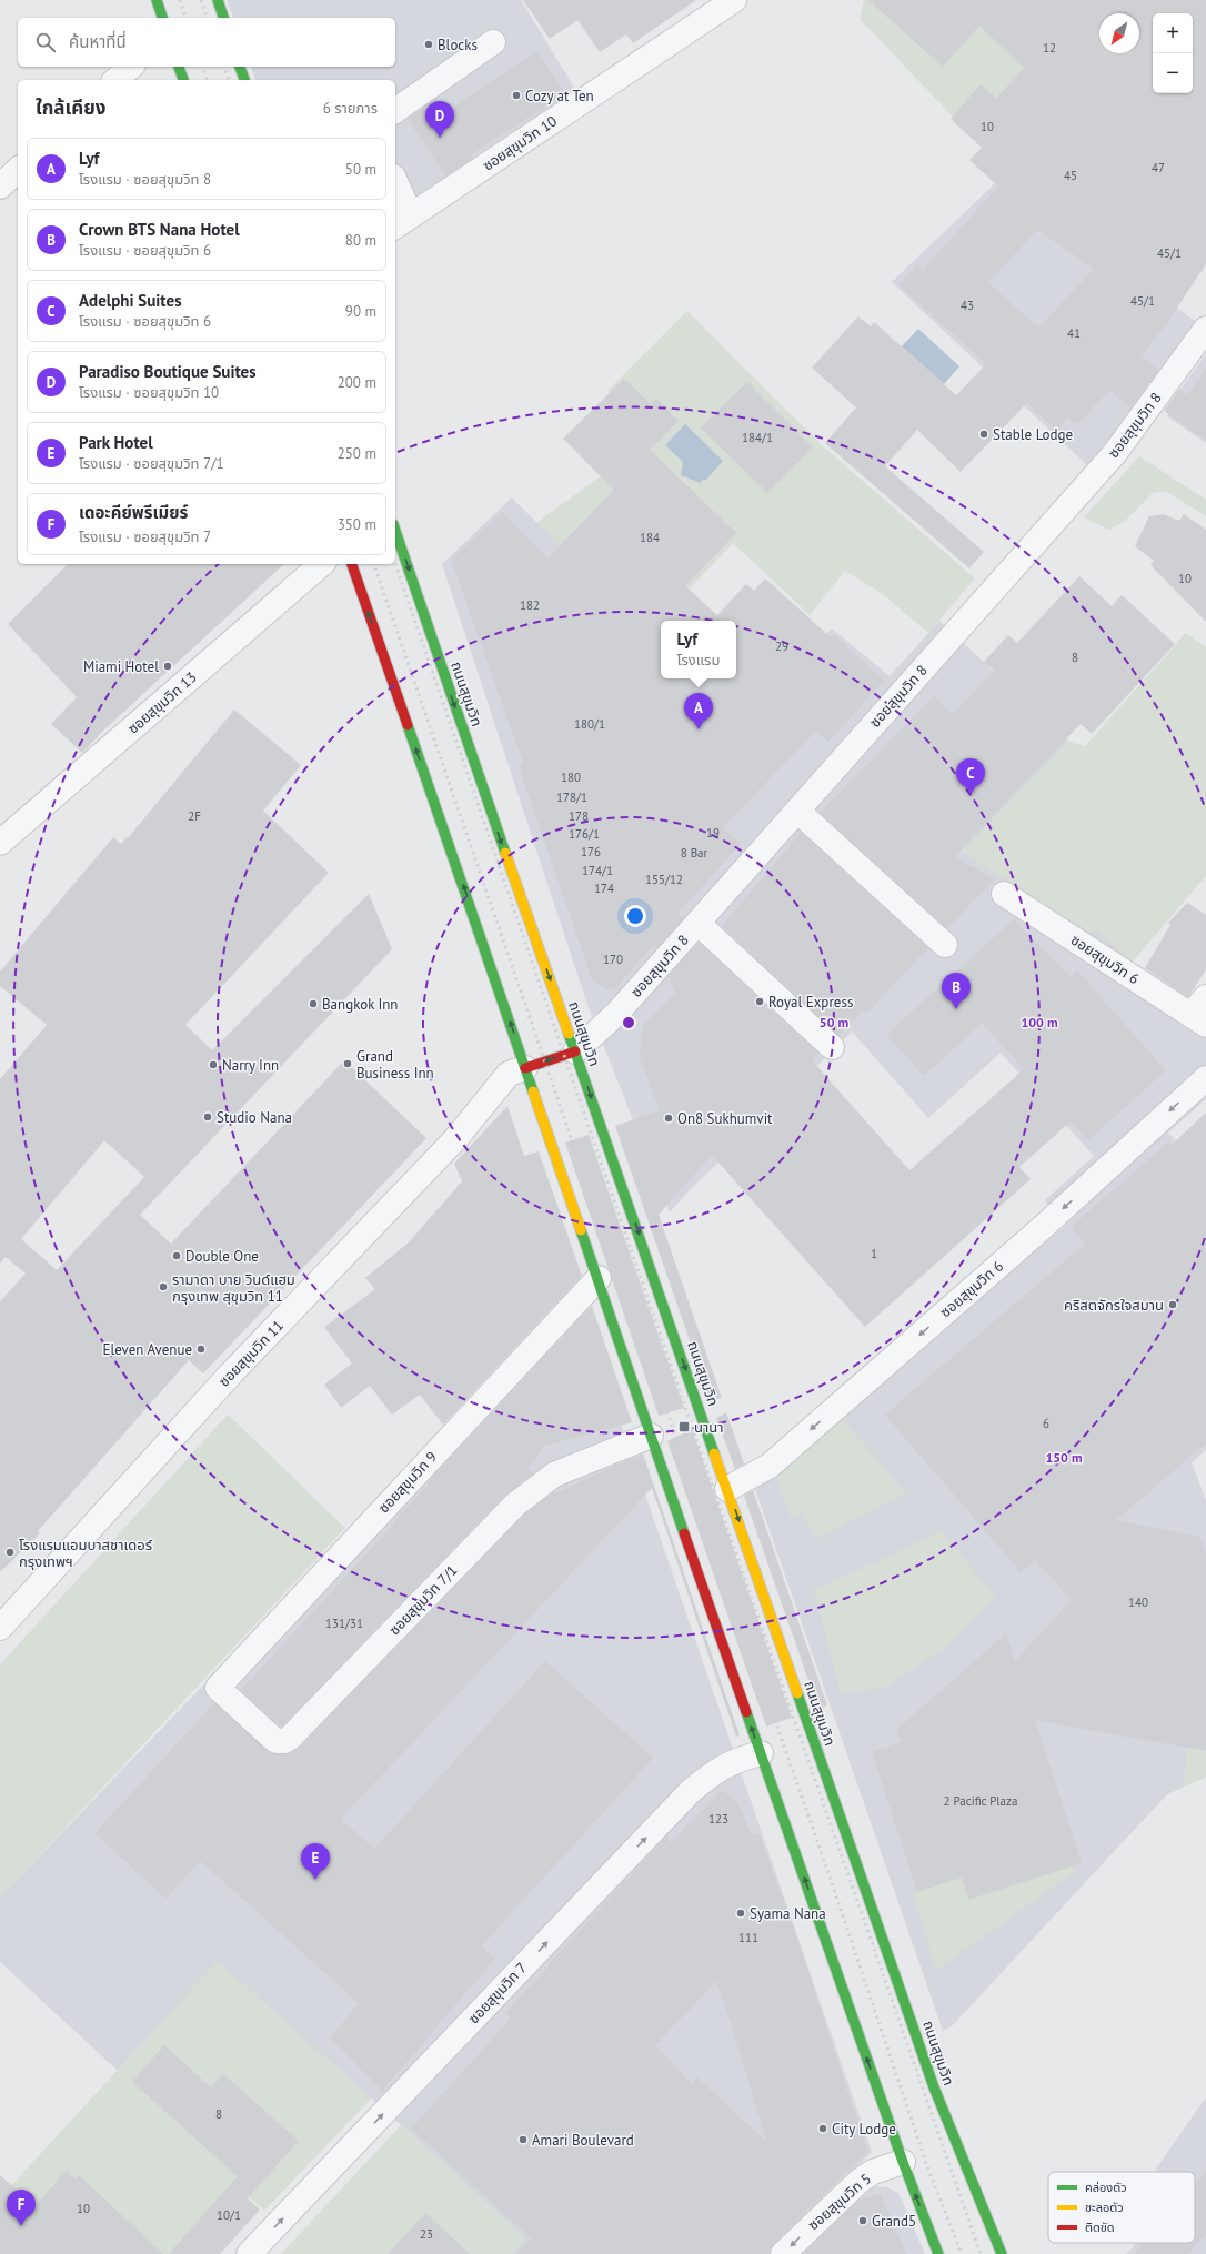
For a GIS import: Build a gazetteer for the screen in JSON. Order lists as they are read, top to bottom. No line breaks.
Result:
{"streets":{"main road":["ถนนสุขุมวิท"],"street":["ซอยสุขุมวิท 10","ซอยสุขุมวิท 8","ซอยสุขุมวิท 13","ซอยสุขุมวิท 6","ซอยสุขุมวิท 11","ซอยสุขุมวิท 9","ซอยสุขุมวิท 7/1","ซอยสุขุมวิท 7","ซอยสุขุมวิท 5"]},"crossings":[["ซอยสุขุมวิท 8","ถนนสุขุมวิท"],["ถนนสุขุมวิท","ซอยสุขุมวิท 6"],["ซอยสุขุมวิท 9","ซอยสุขุมวิท 7/1"]],"one_way":["ซอยสุขุมวิท 6","ซอยสุขุมวิท 7","ซอยสุขุมวิท 5"],"places":{"other":["Blocks","Cozy at Ten","Stable Lodge","Miami Hotel","Royal Express","Bangkok Inn","Grand Business Inn","Narry Inn","Studio Nana","On8 Sukhumvit","Double One","รามาดา บาย วินด์แฮม กรุงเทพ สุขุมวิท 11","คริสตจักรใจสมาน","Eleven Avenue","โรงแรมแอมบาสซาเดอร์ กรุงเทพฯ","Syama Nana","City Lodge","Amari Boulevard","Grand5"],"transit":["นานา"]},"house_numbers":["12","10","47","45","45/1","45/1","43","41","184/1","184","10","182","29","8","180/1","180","178/1","2F","178","19","176/1","176","8 Bar","174/1","155/12","174","170","1","6","140","131/31","2 Pacific Plaza","123","111","8","10","10/1","23"],"legend":["คล่องตัว","ชะลอตัว","ติดขัด"],"north":"bottom left","page":{"map_buttons":["+","−"],"search":"ค้นหาที่นี่","heading":["ใกล้เคียง","6 รายการ"],"pins":["D","A","C","B","E","F"],"list":[{"mark":"A","name":"Lyf","note":"โรงแรม · ซอยสุขุมวิท 8","value":"50 m"},{"mark":"B","name":"Crown BTS Nana Hotel","note":"โรงแรม · ซอยสุขุมวิท 6","value":"80 m"},{"mark":"C","name":"Adelphi Suites","note":"โรงแรม · ซอยสุขุมวิท 6","value":"90 m"},{"mark":"D","name":"Paradiso Boutique Suites","note":"โรงแรม · ซอยสุขุมวิท 10","value":"200 m"},{"mark":"E","name":"Park Hotel","note":"โรงแรม · ซอยสุขุมวิท 7/1","value":"250 m"},{"mark":"F","name":"เดอะคีย์พรีเมียร์","note":"โรงแรม · ซอยสุขุมวิท 7","value":"350 m"}],"popup":["Lyf","โรงแรม"]},"rings":["50 m","100 m","150 m"]}
